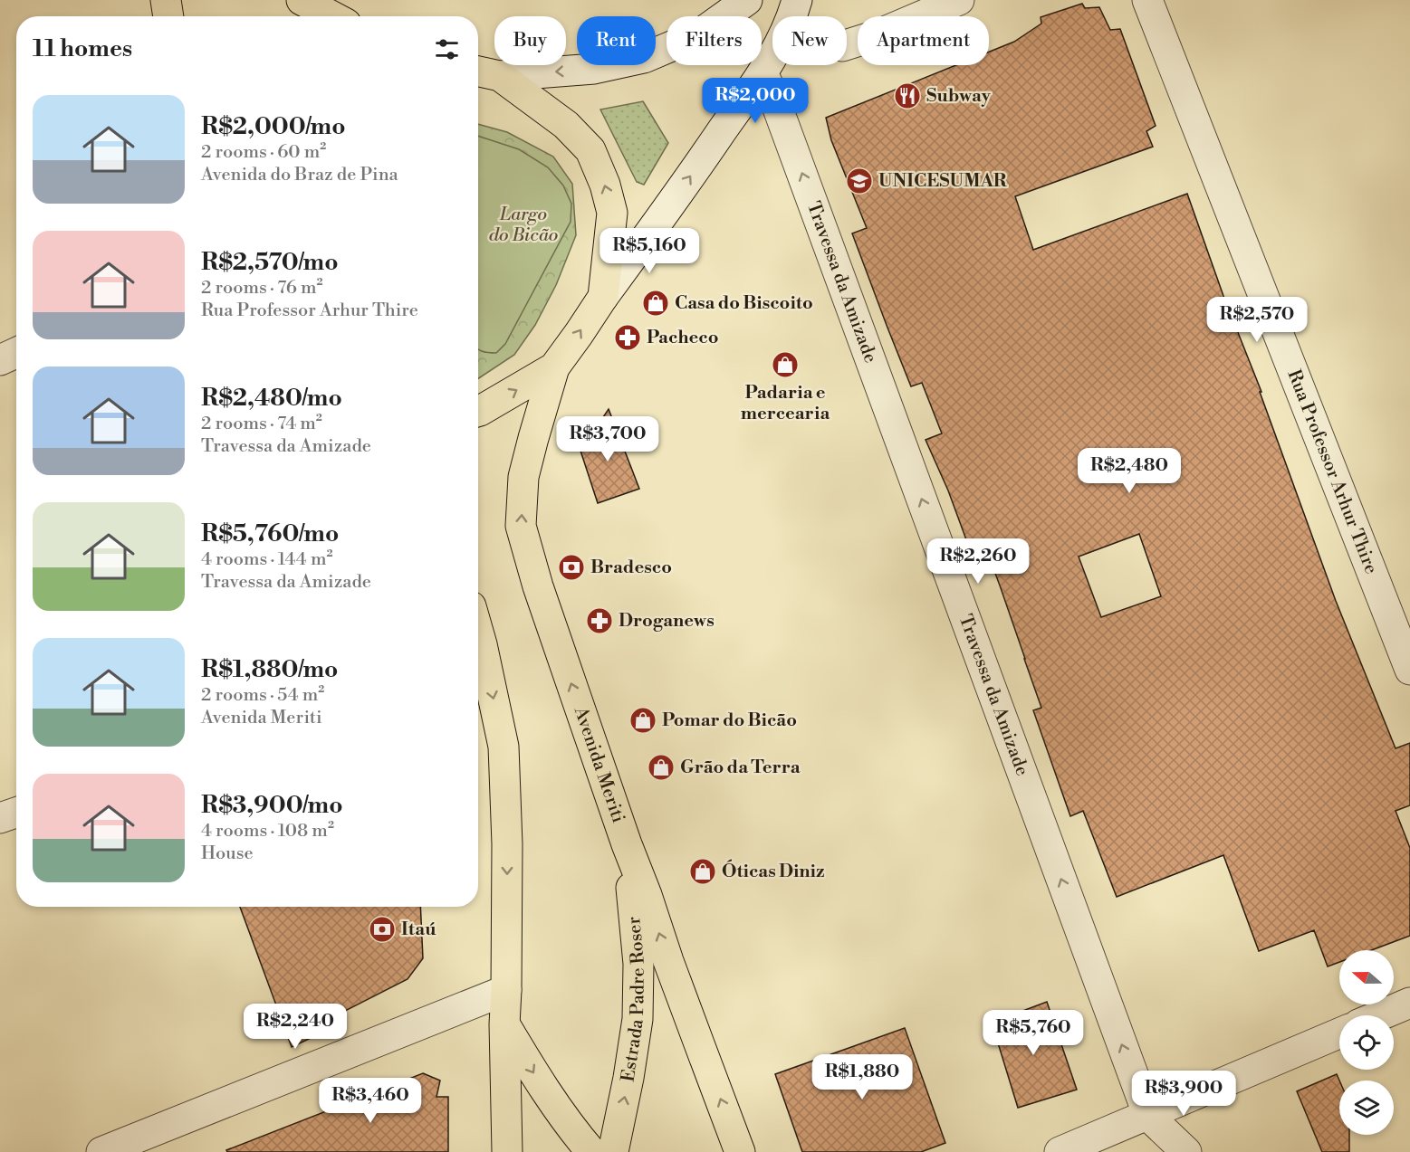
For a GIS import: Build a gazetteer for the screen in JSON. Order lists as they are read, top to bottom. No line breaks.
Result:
{"streets":{"main road":["Avenida Meriti","Estrada Padre Roser"],"street":["Travessa da Amizade","Rua Professor Arhur Thire"]},"crossings":[["Avenida Meriti","Estrada Padre Roser"]],"one_way":["Travessa da Amizade"],"parks":["Largo do Bicão"],"places":{"restaurant":["Subway"],"school or university":["UNICESUMAR"],"shop":["Casa do Biscoito","Padaria e mercearia","Pomar do Bicão","Grão da Terra","Óticas Diniz"],"pharmacy":["Pacheco","Droganews"],"bank":["Bradesco","Itaú"]},"north":"left","page":{"chip":["Buy","Rent","Filters","New","Apartment"],"heading":"11 homes","price":["R$2,000","R$5,160","R$2,570","R$3,700","R$2,480","R$2,260","R$2,240","R$5,760","R$1,880","R$3,900","R$3,460"],"list":[{"name":"R$2,000/mo","note":"2 rooms · 60 m² · Avenida do Braz de Pina"},{"name":"R$2,570/mo","note":"2 rooms · 76 m² · Rua Professor Arhur Thire"},{"name":"R$2,480/mo","note":"2 rooms · 74 m² · Travessa da Amizade"},{"name":"R$5,760/mo","note":"4 rooms · 144 m² · Travessa da Amizade"},{"name":"R$1,880/mo","note":"2 rooms · 54 m² · Avenida Meriti"},{"name":"R$3,900/mo","note":"4 rooms · 108 m² · House"}]}}
